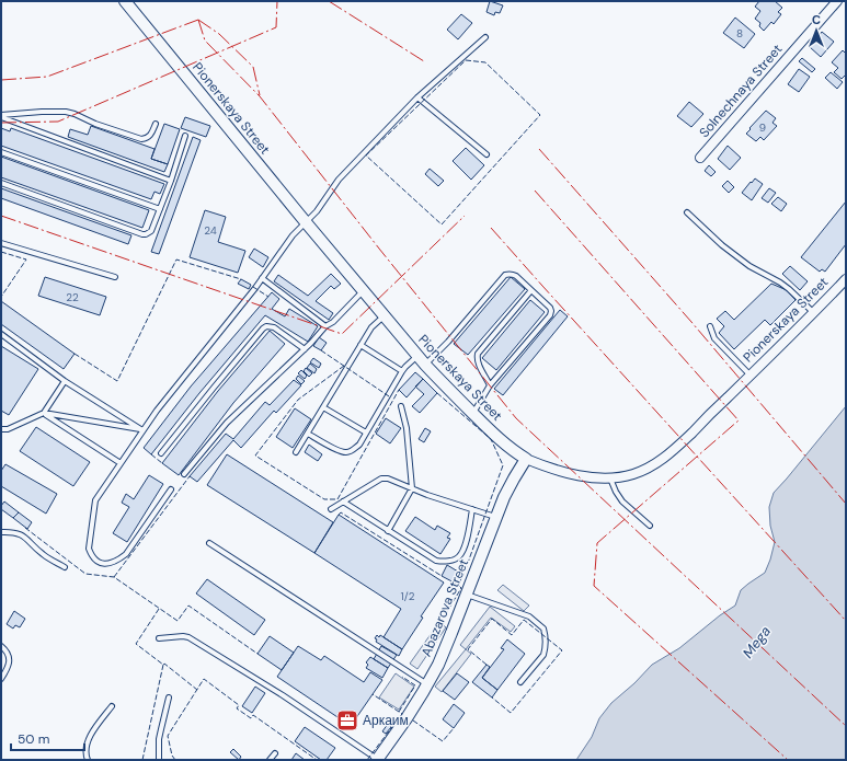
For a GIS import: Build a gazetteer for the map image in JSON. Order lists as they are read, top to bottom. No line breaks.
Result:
{"streets":{"street":["Solnechnaya Street","Pionerskaya Street","Abazarova Street"]},"crossings":[["Pionerskaya Street","Abazarova Street"]],"water":["Mega"],"places":{"office":["Аркаим"]},"house_numbers":["8","9","24","22","1/2"],"scale_bar":"50 m","north":"top"}
